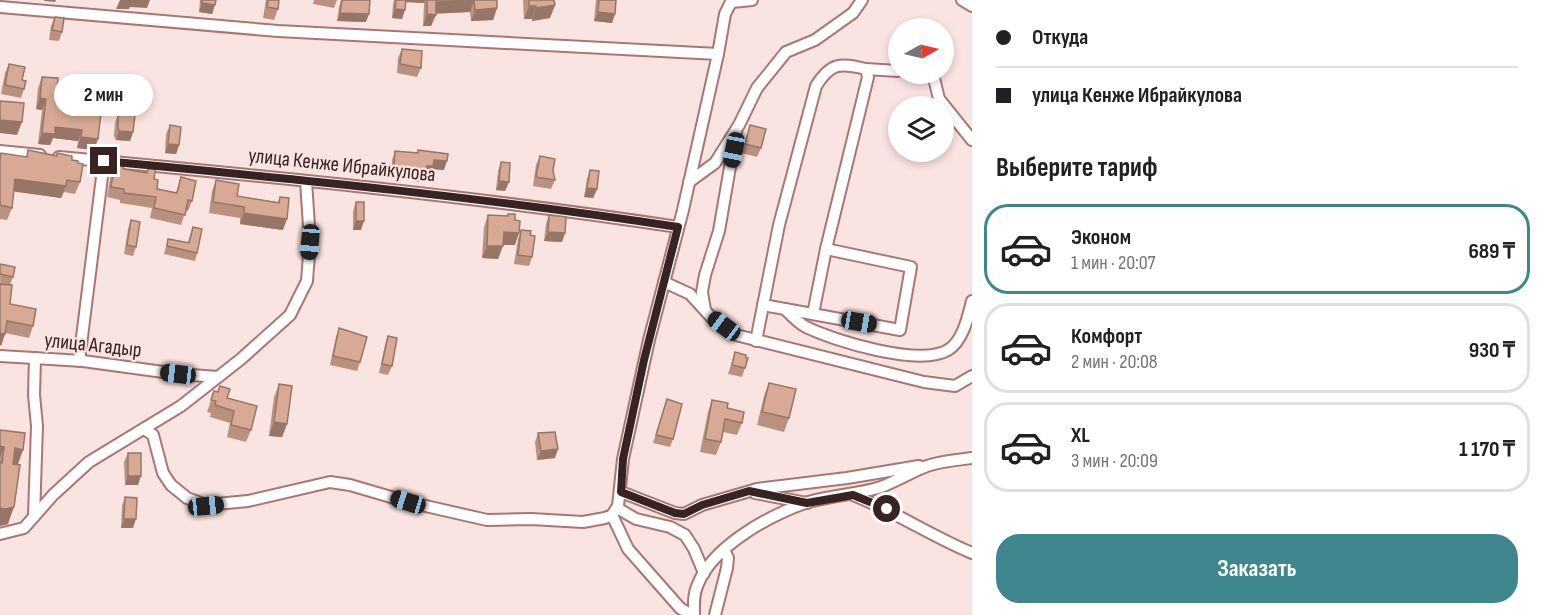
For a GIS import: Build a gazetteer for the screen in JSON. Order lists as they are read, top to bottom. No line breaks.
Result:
{"streets":{"street":["улица Кенже Ибрайкулова","улица Агадыр"]},"north":"right","page":{"banner":["Откуда","улица Кенже Ибрайкулова"],"bubble":"2 мин","heading":"Выберите тариф","list":[{"name":"Эконом","note":"1 мин · 20:07","value":"689 ₸"},{"name":"Комфорт","note":"2 мин · 20:08","value":"930 ₸"},{"name":"XL","note":"3 мин · 20:09","value":"1 170 ₸"}],"buttons":"Заказать"}}
